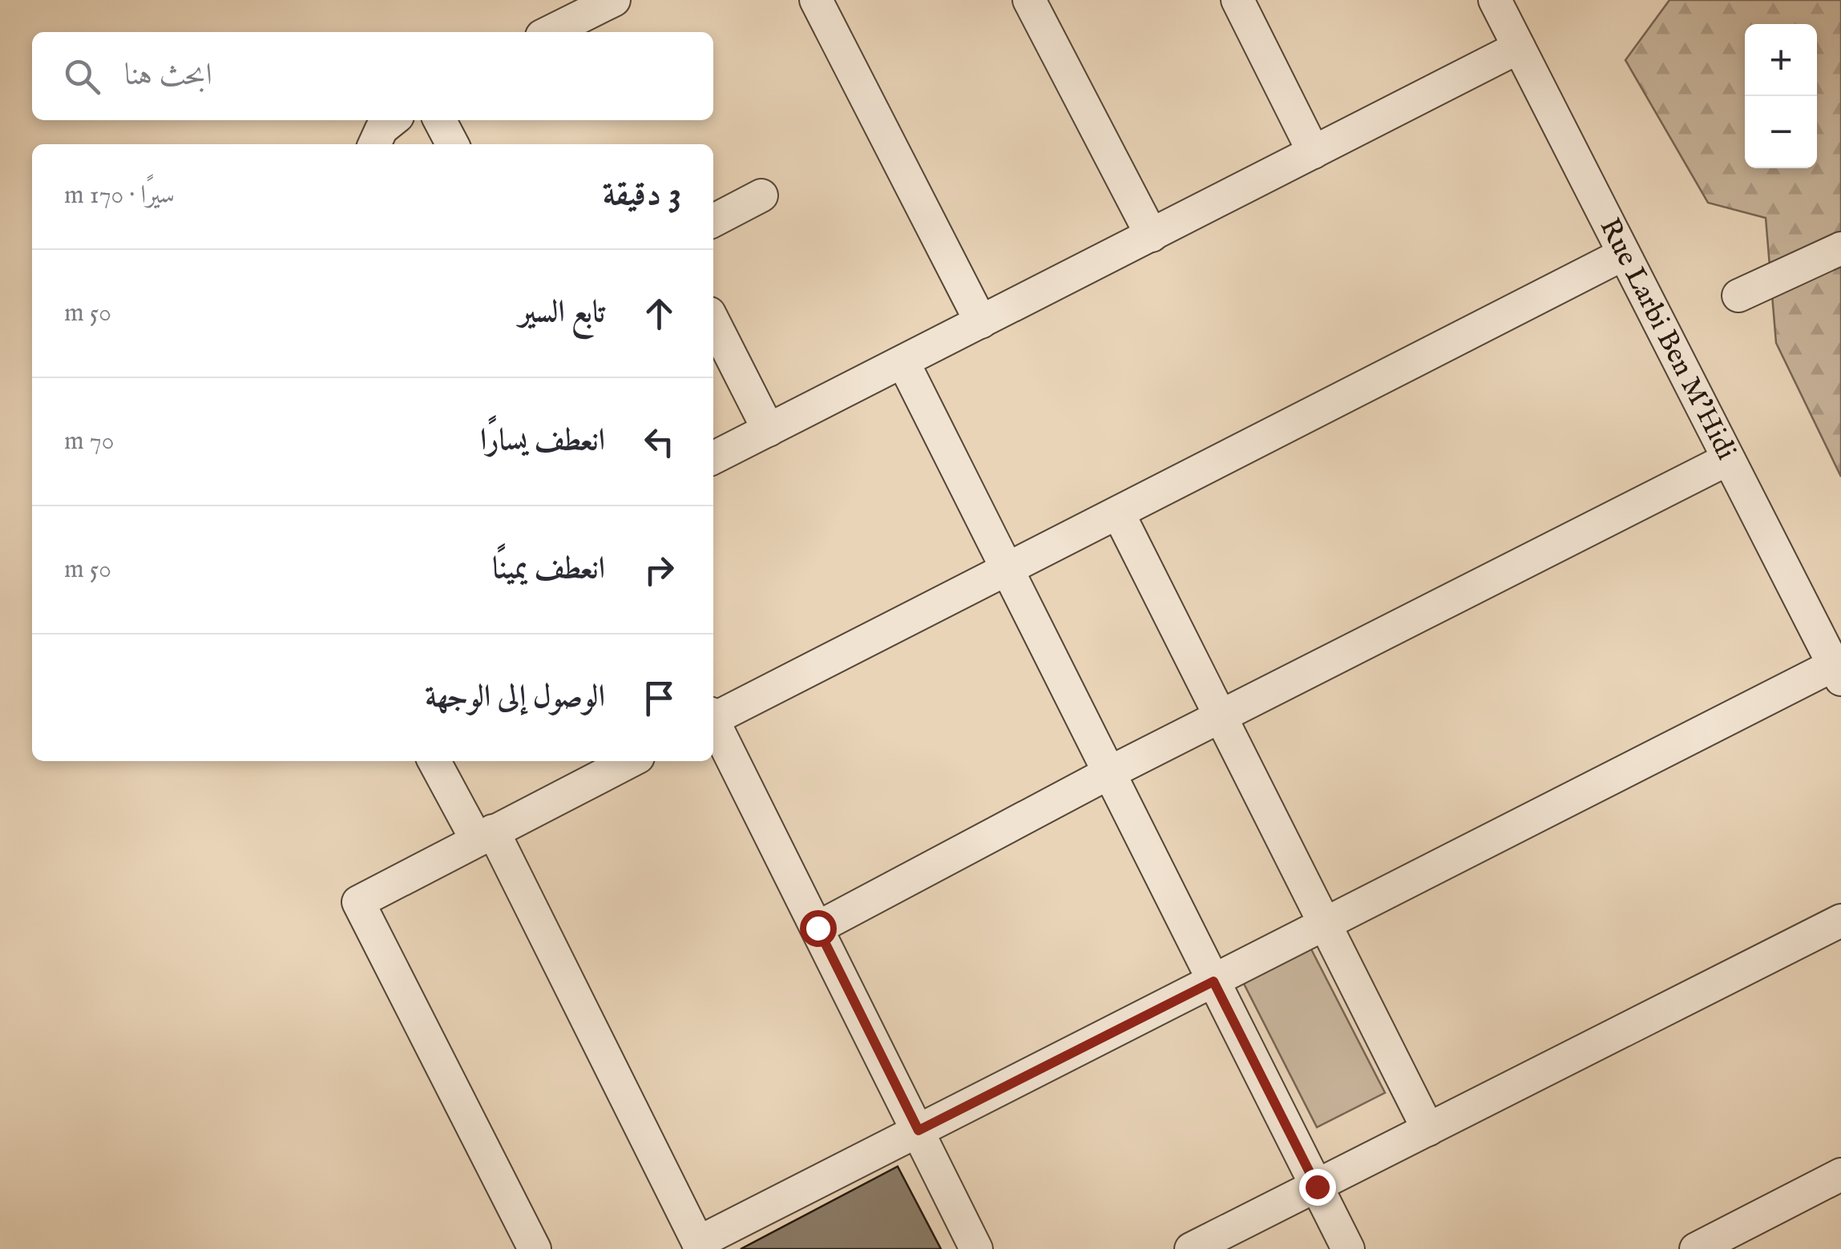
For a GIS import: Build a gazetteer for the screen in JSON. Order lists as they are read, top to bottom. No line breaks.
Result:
{"streets":{"street":["Rue Larbi Ben M'Hidi"]},"page":{"map_buttons":["+","−"],"search":"ابحث هنا","heading":["3 دقيقة","سيرًا · 170 m"],"list":[["تابع السير","50 m"],["انعطف يسارًا","70 m"],["انعطف يمينًا","50 m"],"الوصول إلى الوجهة"]}}
